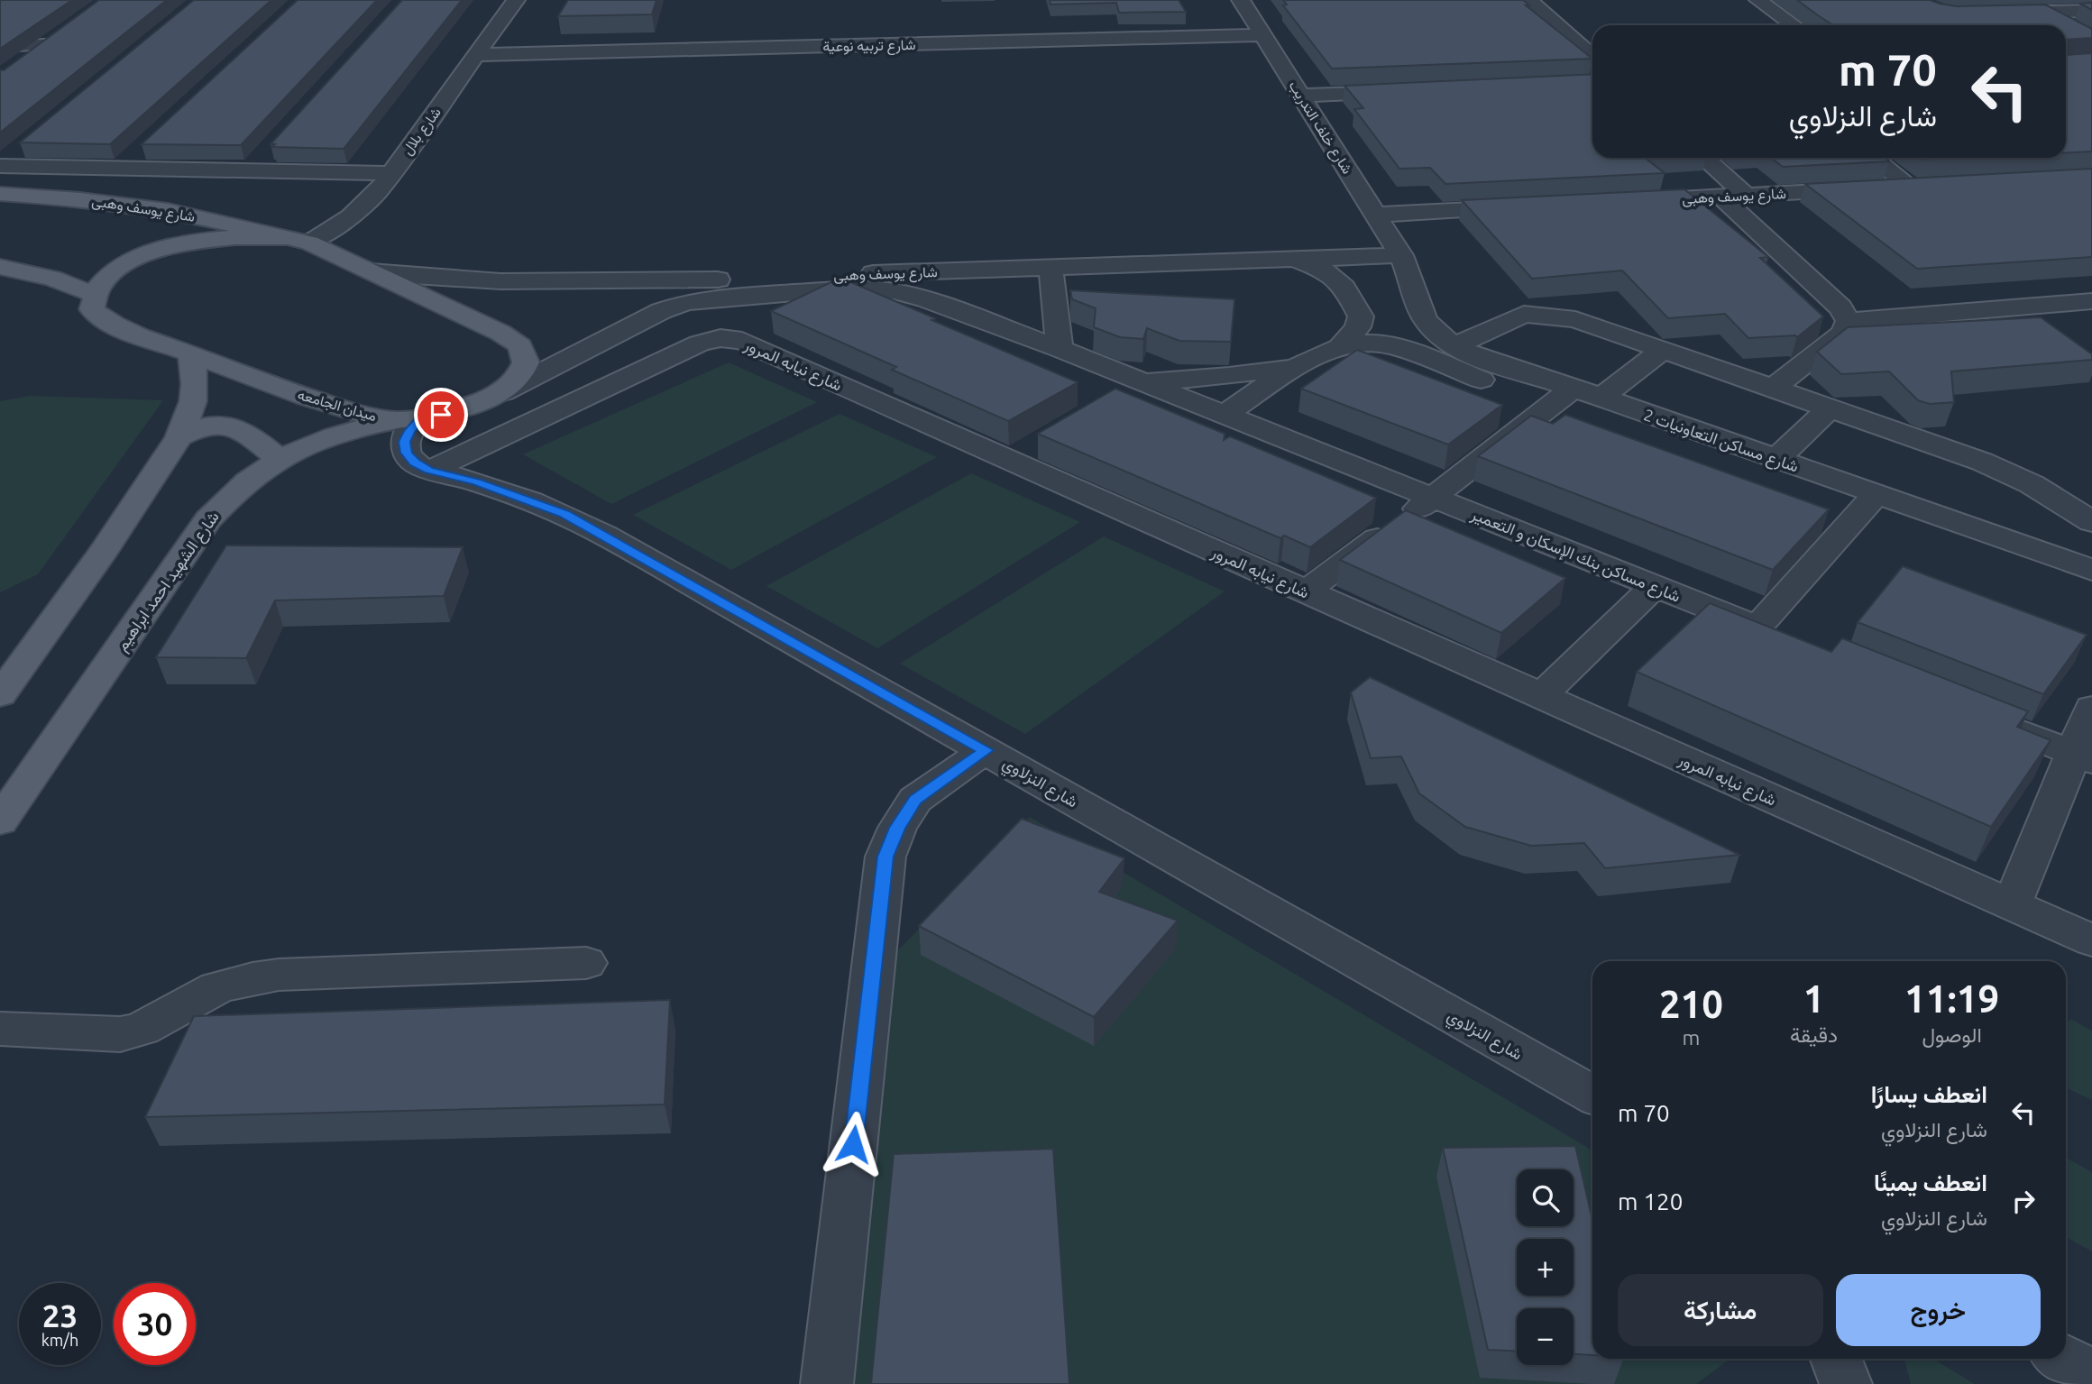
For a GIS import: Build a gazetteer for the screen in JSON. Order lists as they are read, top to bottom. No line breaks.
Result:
{"streets":{"main road":["شارع يوسف وهبى","ميدان الجامعه","شارع الشهيد احمد ابراهيم"],"street":["شارع تربيه نوعية","شارع خلف التدريب","شارع بلال","شارع نيابه المرور","شارع مساكن التعاونيات 2","شارع مساكن بنك الإسكان و التعمير","شارع النزلاوي"]},"crossings":[["شارع تربيه نوعية","شارع خلف التدريب"],["شارع تربيه نوعية","شارع بلال"],["شارع خلف التدريب","شارع يوسف وهبى"],["شارع خلف التدريب","شارع مساكن التعاونيات 2"],["شارع بلال","شارع يوسف وهبى"],["شارع بلال","ميدان الجامعه"],["شارع يوسف وهبى","ميدان الجامعه"],["شارع يوسف وهبى","شارع مساكن التعاونيات 2"],["شارع يوسف وهبى","شارع مساكن بنك الإسكان و التعمير"],["شارع نيابه المرور","شارع النزلاوي"],["ميدان الجامعه","شارع الشهيد احمد ابراهيم"],["ميدان الجامعه","شارع النزلاوي"],["شارع مساكن التعاونيات 2","شارع مساكن بنك الإسكان و التعمير"],["شارع الشهيد احمد ابراهيم","شارع النزلاوي"]],"page":{"turn":["70 m","شارع النزلاوي"],"eta":["11:19","الوصول","1","دقيقة","210","m"],"list":[{"name":"انعطف يسارًا","note":"شارع النزلاوي","value":"70 m"},{"name":"انعطف يمينًا","note":"شارع النزلاوي","value":"120 m"}],"map_buttons":["+","−"],"buttons":["خروج","مشاركة"],"speed":"23 km/h","limit":"30"}}
